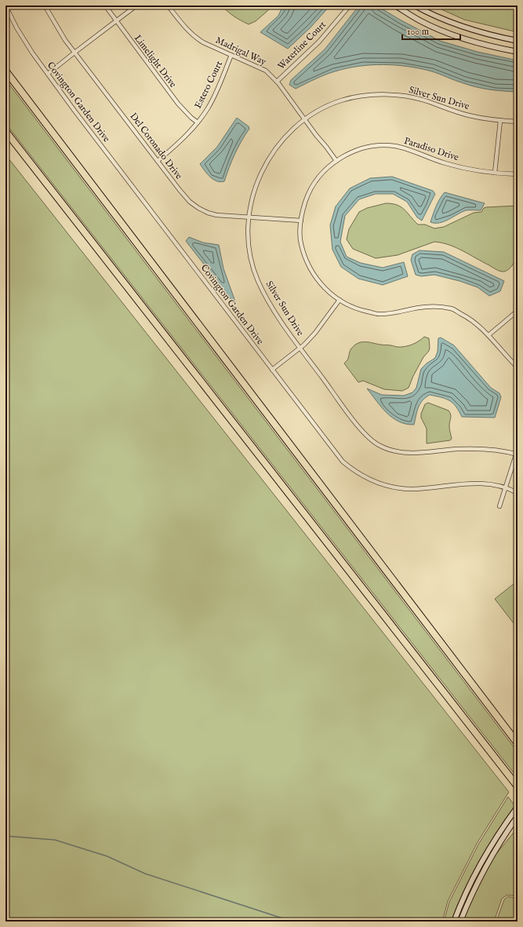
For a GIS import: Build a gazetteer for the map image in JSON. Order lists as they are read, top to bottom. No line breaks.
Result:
{"streets":{"street":["Waterline Court","Madrigal Way","Limelight Drive","Estero Court","Silver Sun Drive","Covington Garden Drive","Del Coronado Drive","Paradiso Drive"]},"crossings":[["Waterline Court","Madrigal Way"],["Madrigal Way","Estero Court"],["Madrigal Way","Silver Sun Drive"],["Madrigal Way","Paradiso Drive"],["Limelight Drive","Estero Court"],["Estero Court","Del Coronado Drive"],["Silver Sun Drive","Del Coronado Drive"],["Del Coronado Drive","Paradiso Drive"]],"scale_bar":"100 m"}
